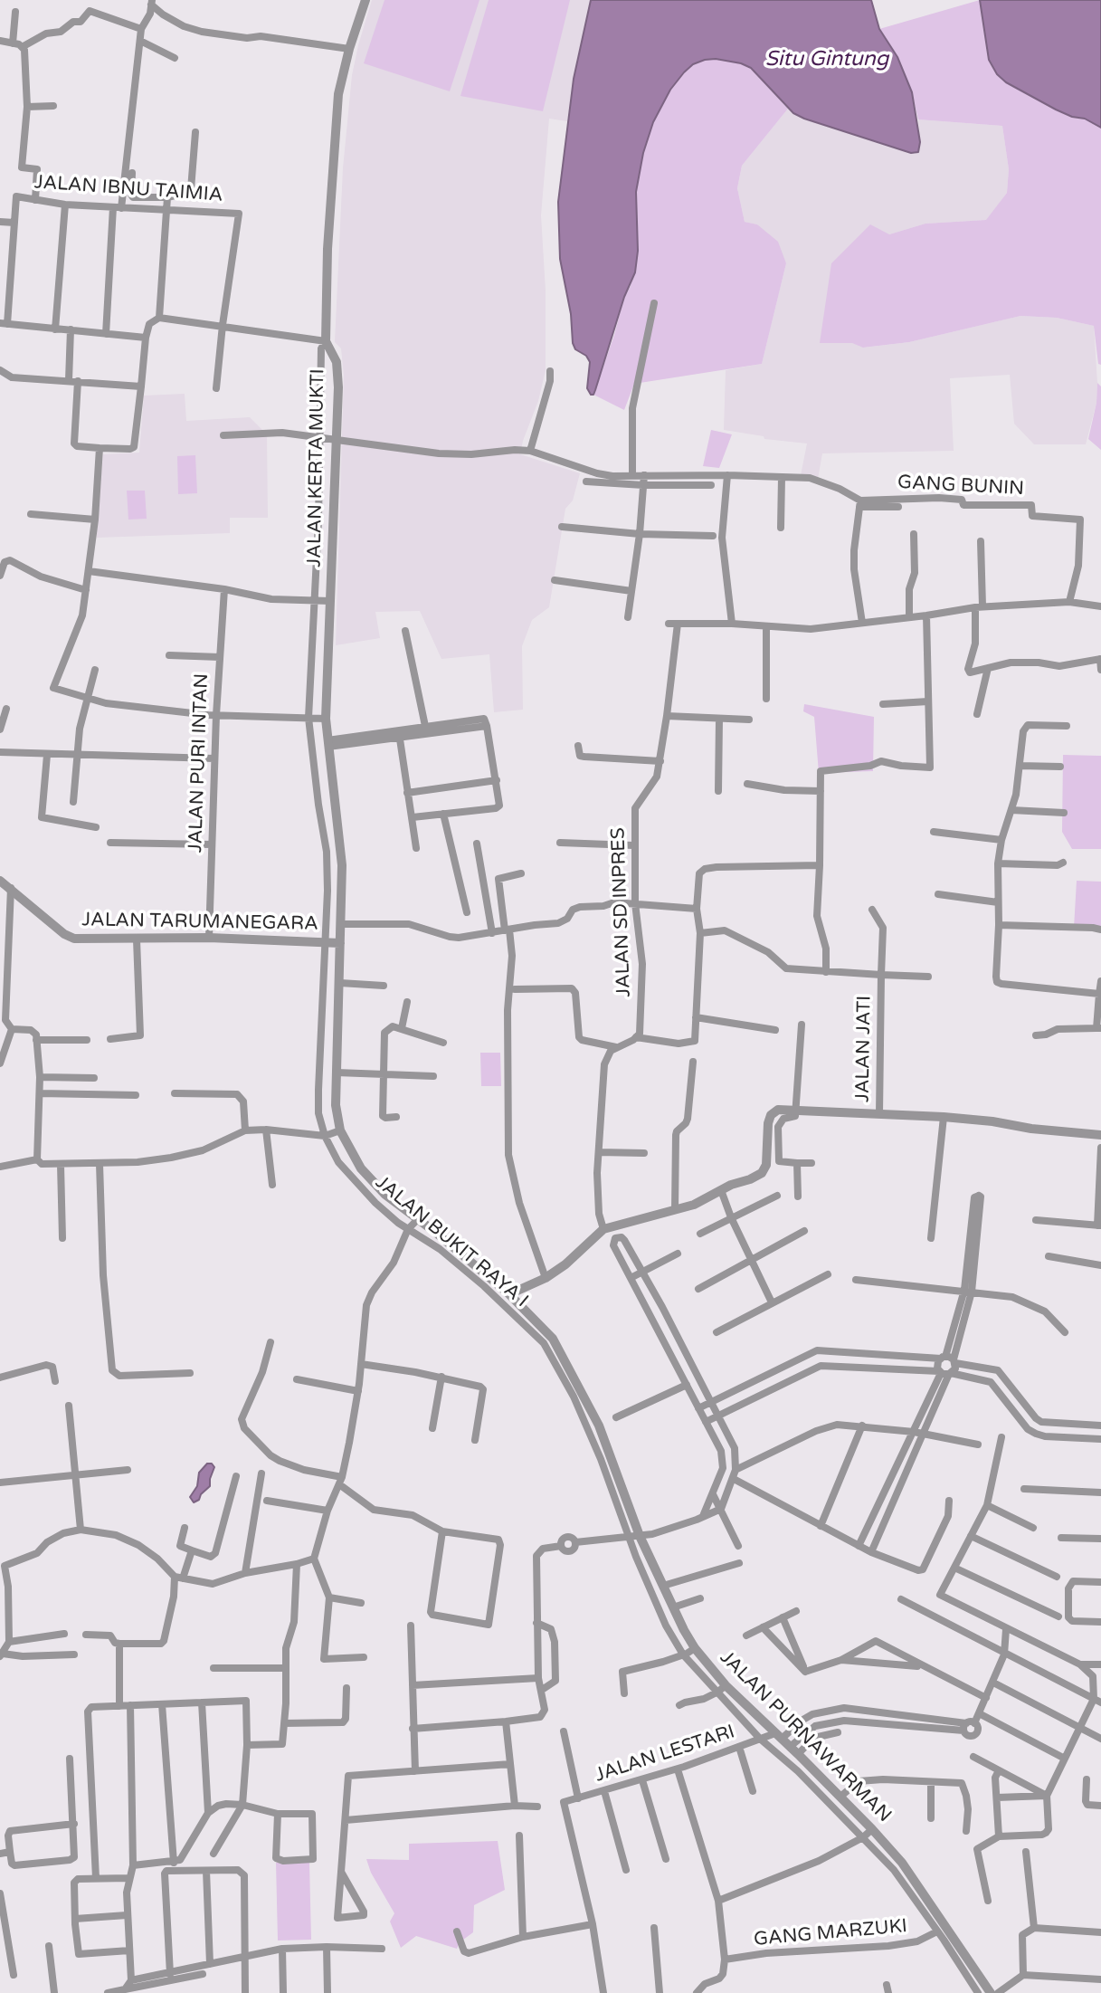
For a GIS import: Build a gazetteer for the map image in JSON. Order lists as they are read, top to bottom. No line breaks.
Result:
{"streets":{"street":["JALAN IBNU TAIMIA","JALAN KERTA MUKTI","GANG BUNIN","JALAN PURI INTAN","JALAN SD INPRES","JALAN TARUMANEGARA","JALAN JATI","JALAN BUKIT RAYA I","JALAN PURNAWARMAN","JALAN LESTARI","GANG MARZUKI"]},"crossings":[["JALAN KERTA MUKTI","JALAN TARUMANEGARA"],["JALAN KERTA MUKTI","JALAN BUKIT RAYA I"],["JALAN PURI INTAN","JALAN TARUMANEGARA"],["JALAN TARUMANEGARA","JALAN BUKIT RAYA I"],["JALAN TARUMANEGARA","JALAN PURNAWARMAN"],["JALAN BUKIT RAYA I","JALAN PURNAWARMAN"],["JALAN PURNAWARMAN","JALAN LESTARI"]],"water":["Situ Gintung"]}
